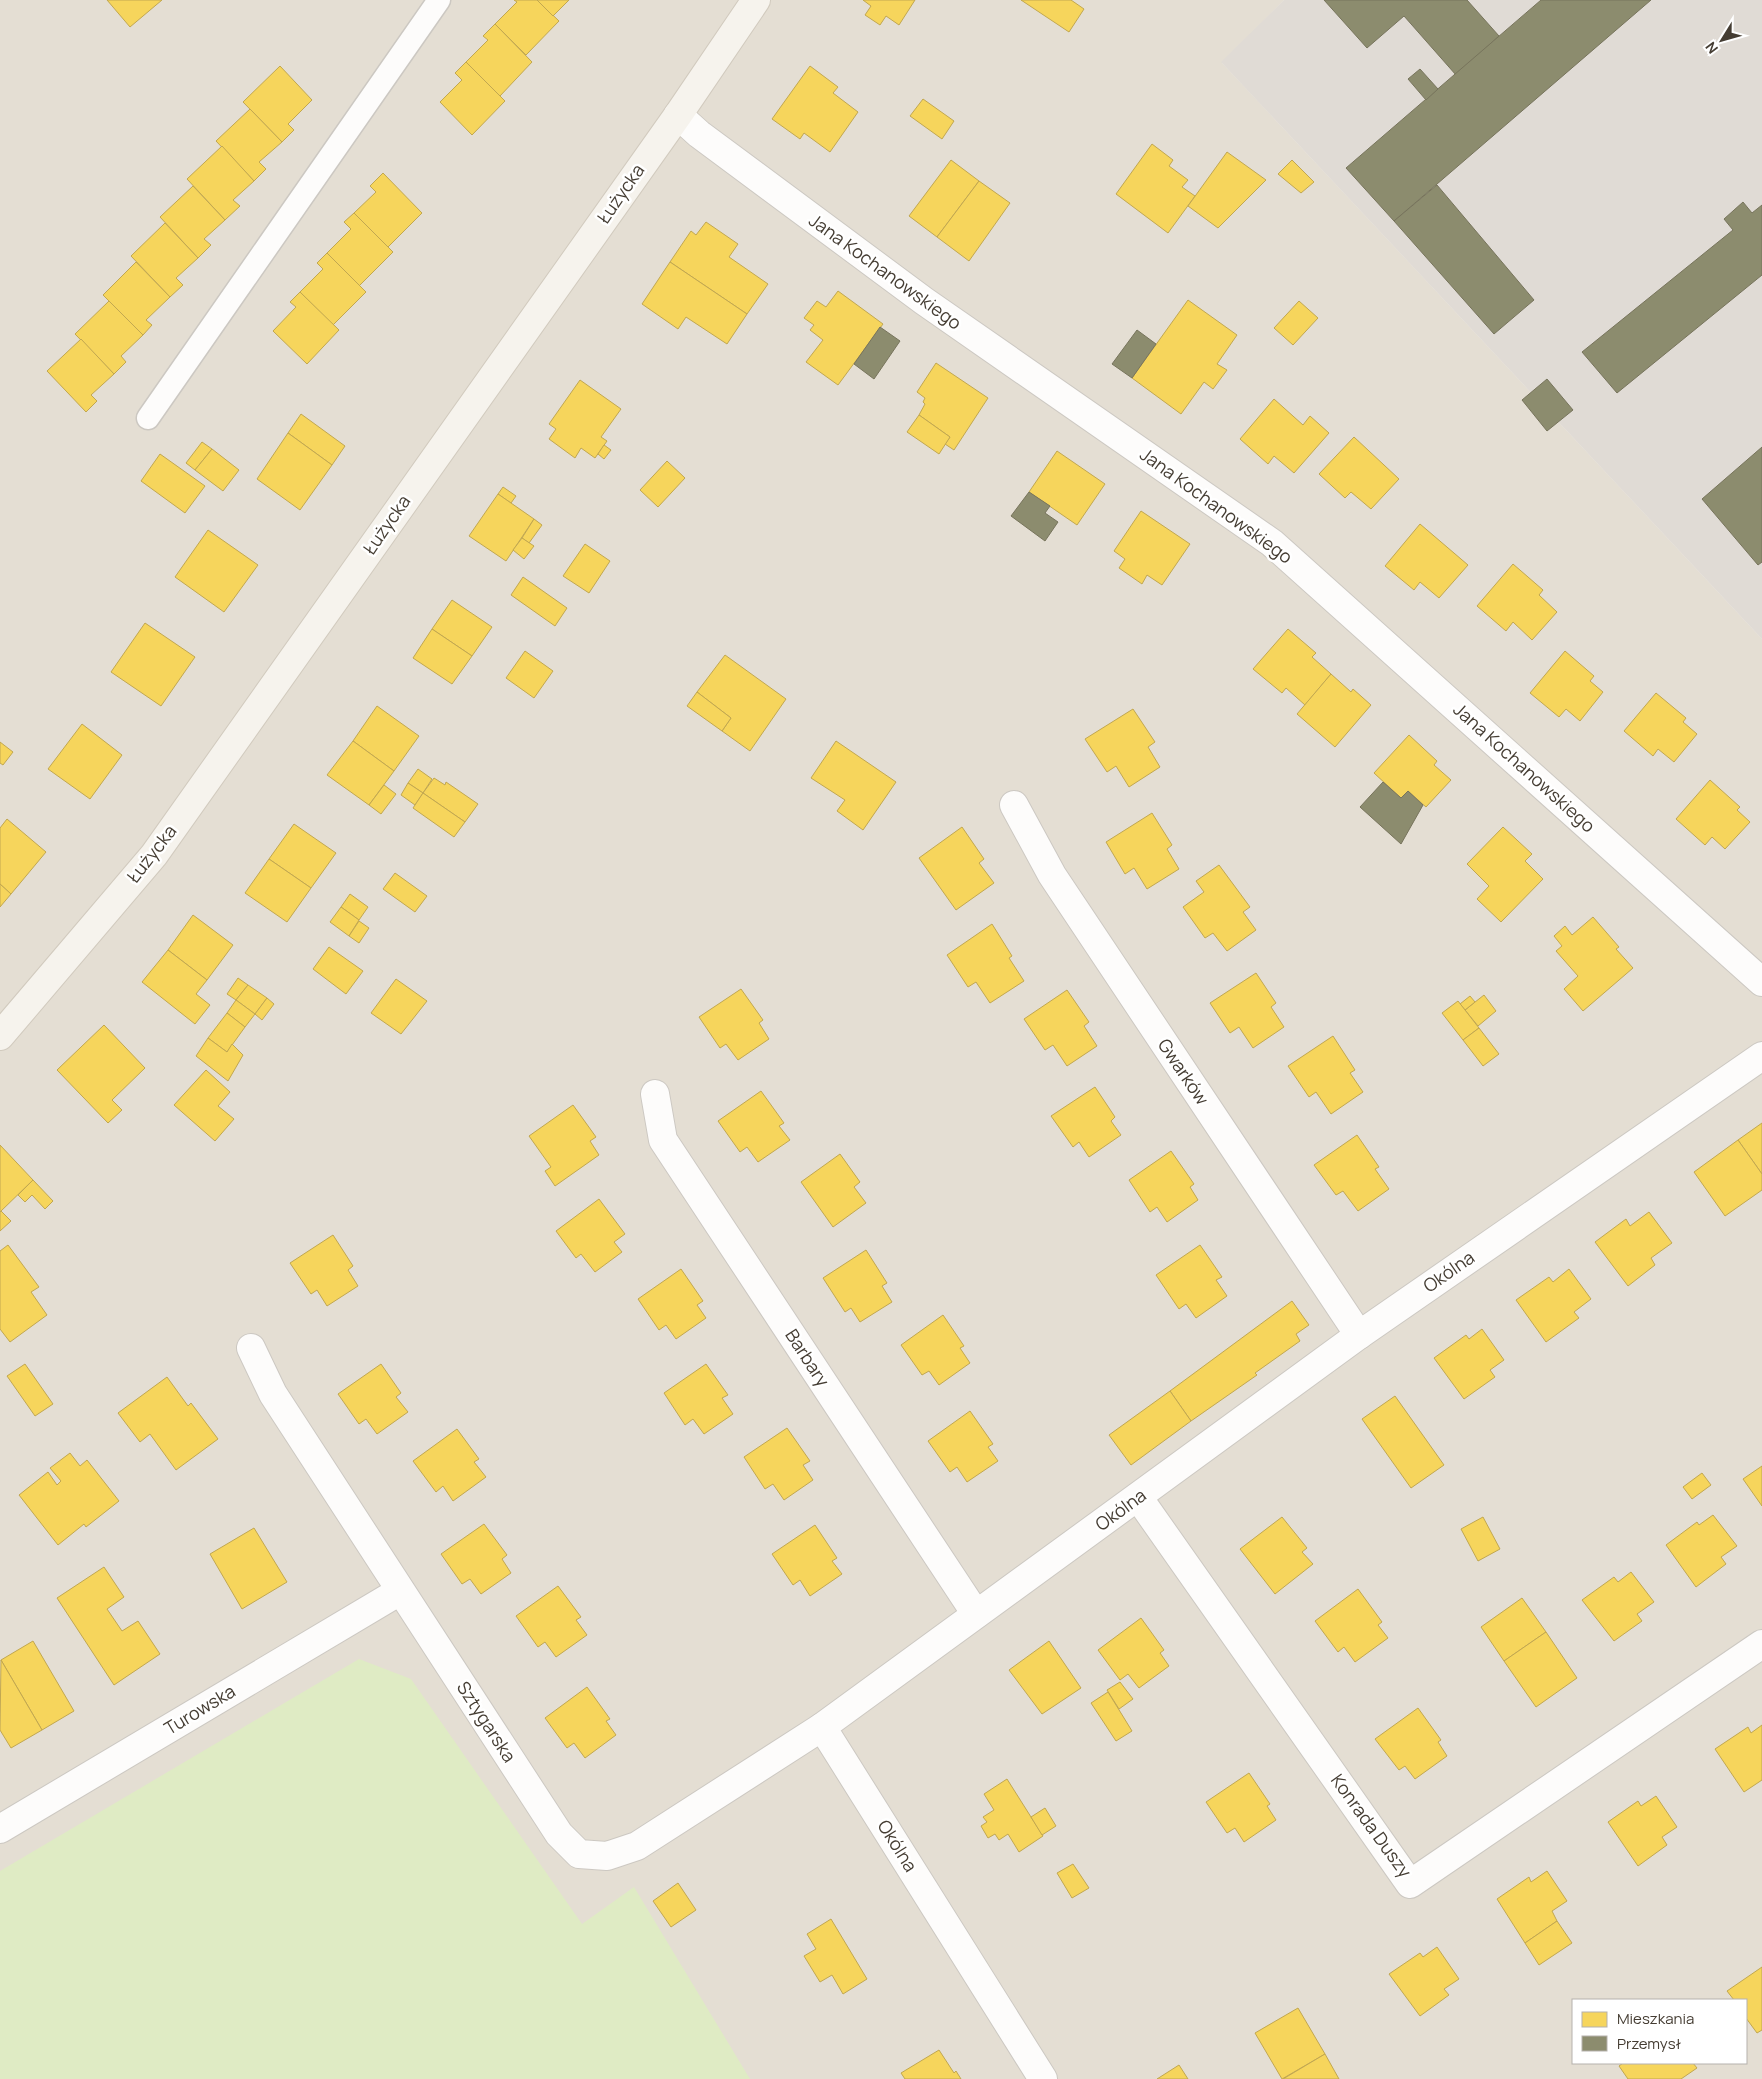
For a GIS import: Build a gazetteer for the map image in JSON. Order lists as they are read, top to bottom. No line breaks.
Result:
{"streets":{"main road":["Łużycka"],"street":["Jana Kochanowskiego","Gwarków","Okólna","Barbary","Turowska","Sztygarska","Konrada Duszy"]},"crossings":[["Łużycka","Jana Kochanowskiego"],["Gwarków","Okólna"],["Okólna","Barbary"],["Okólna","Sztygarska"],["Okólna","Konrada Duszy"],["Turowska","Sztygarska"]],"legend":["Mieszkania","Przemysł"],"north":"bottom left"}
